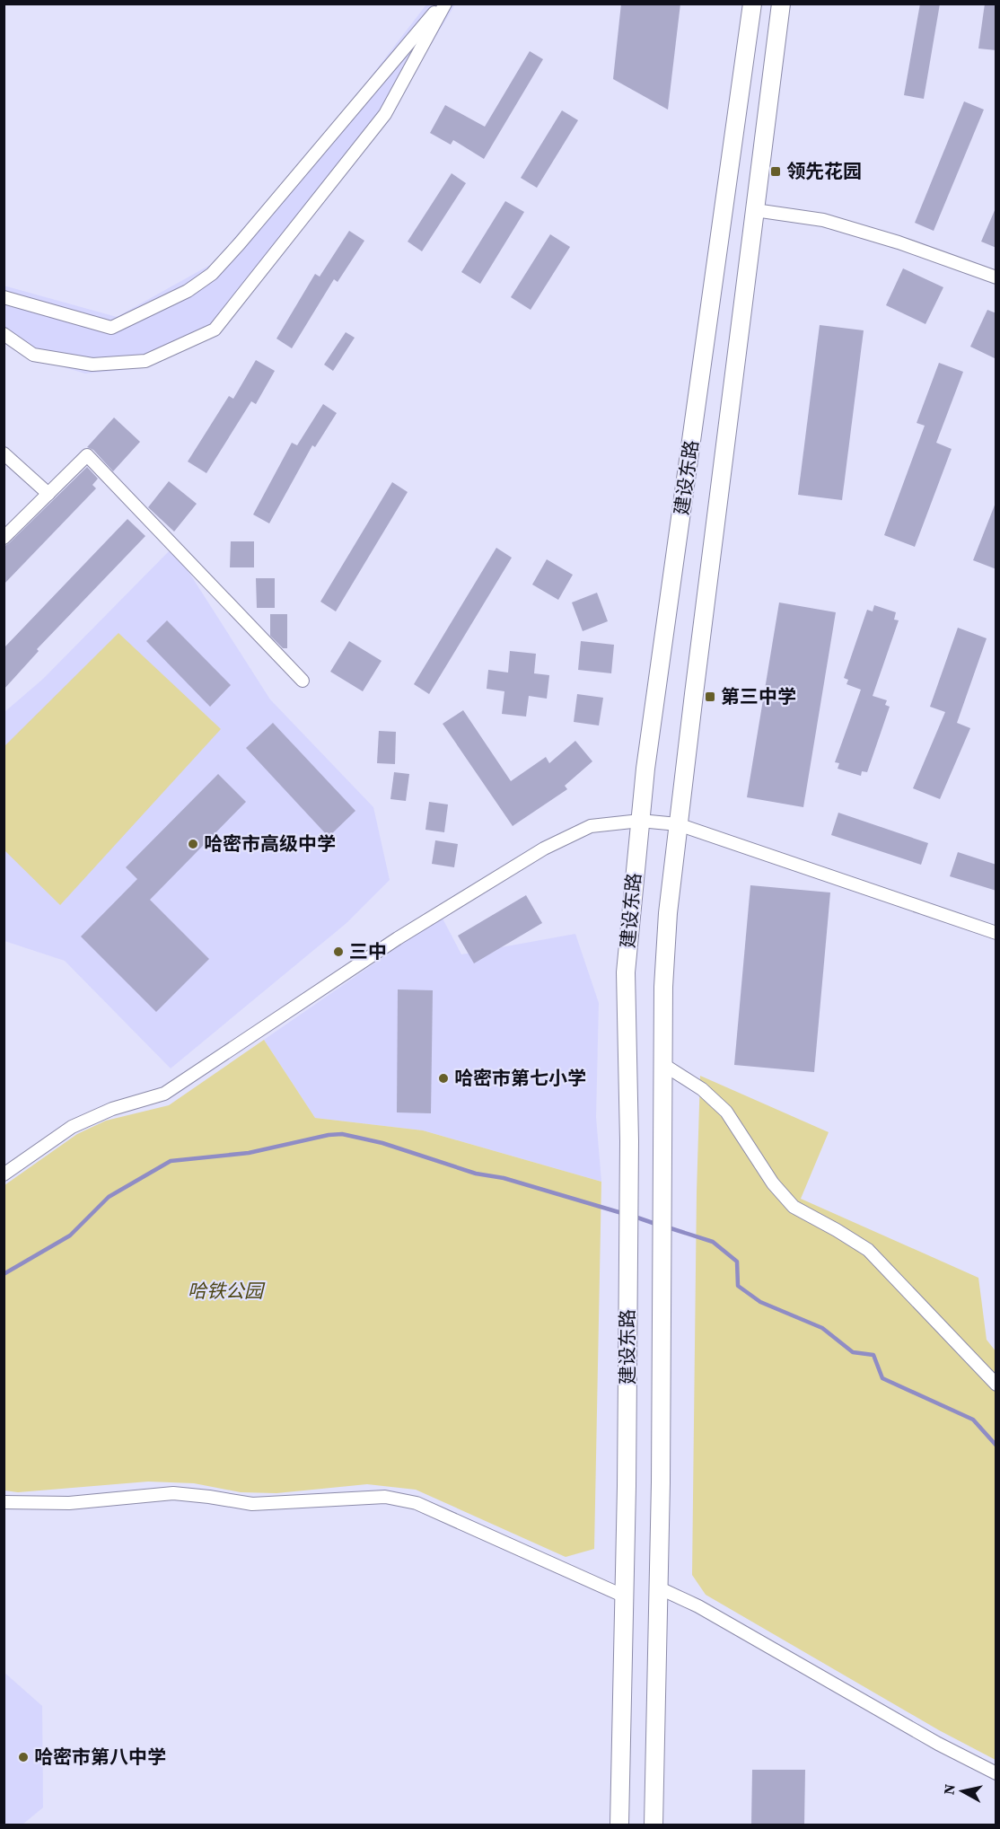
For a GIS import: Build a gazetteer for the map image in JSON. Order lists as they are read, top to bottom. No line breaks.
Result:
{"streets":{"main road":["建设东路"]},"parks":["哈铁公园"],"places":{"transit":["领先花园","第三中学"],"other":["哈密市高级中学","三中","哈密市第七小学","哈密市第八中学"]},"north":"left"}
